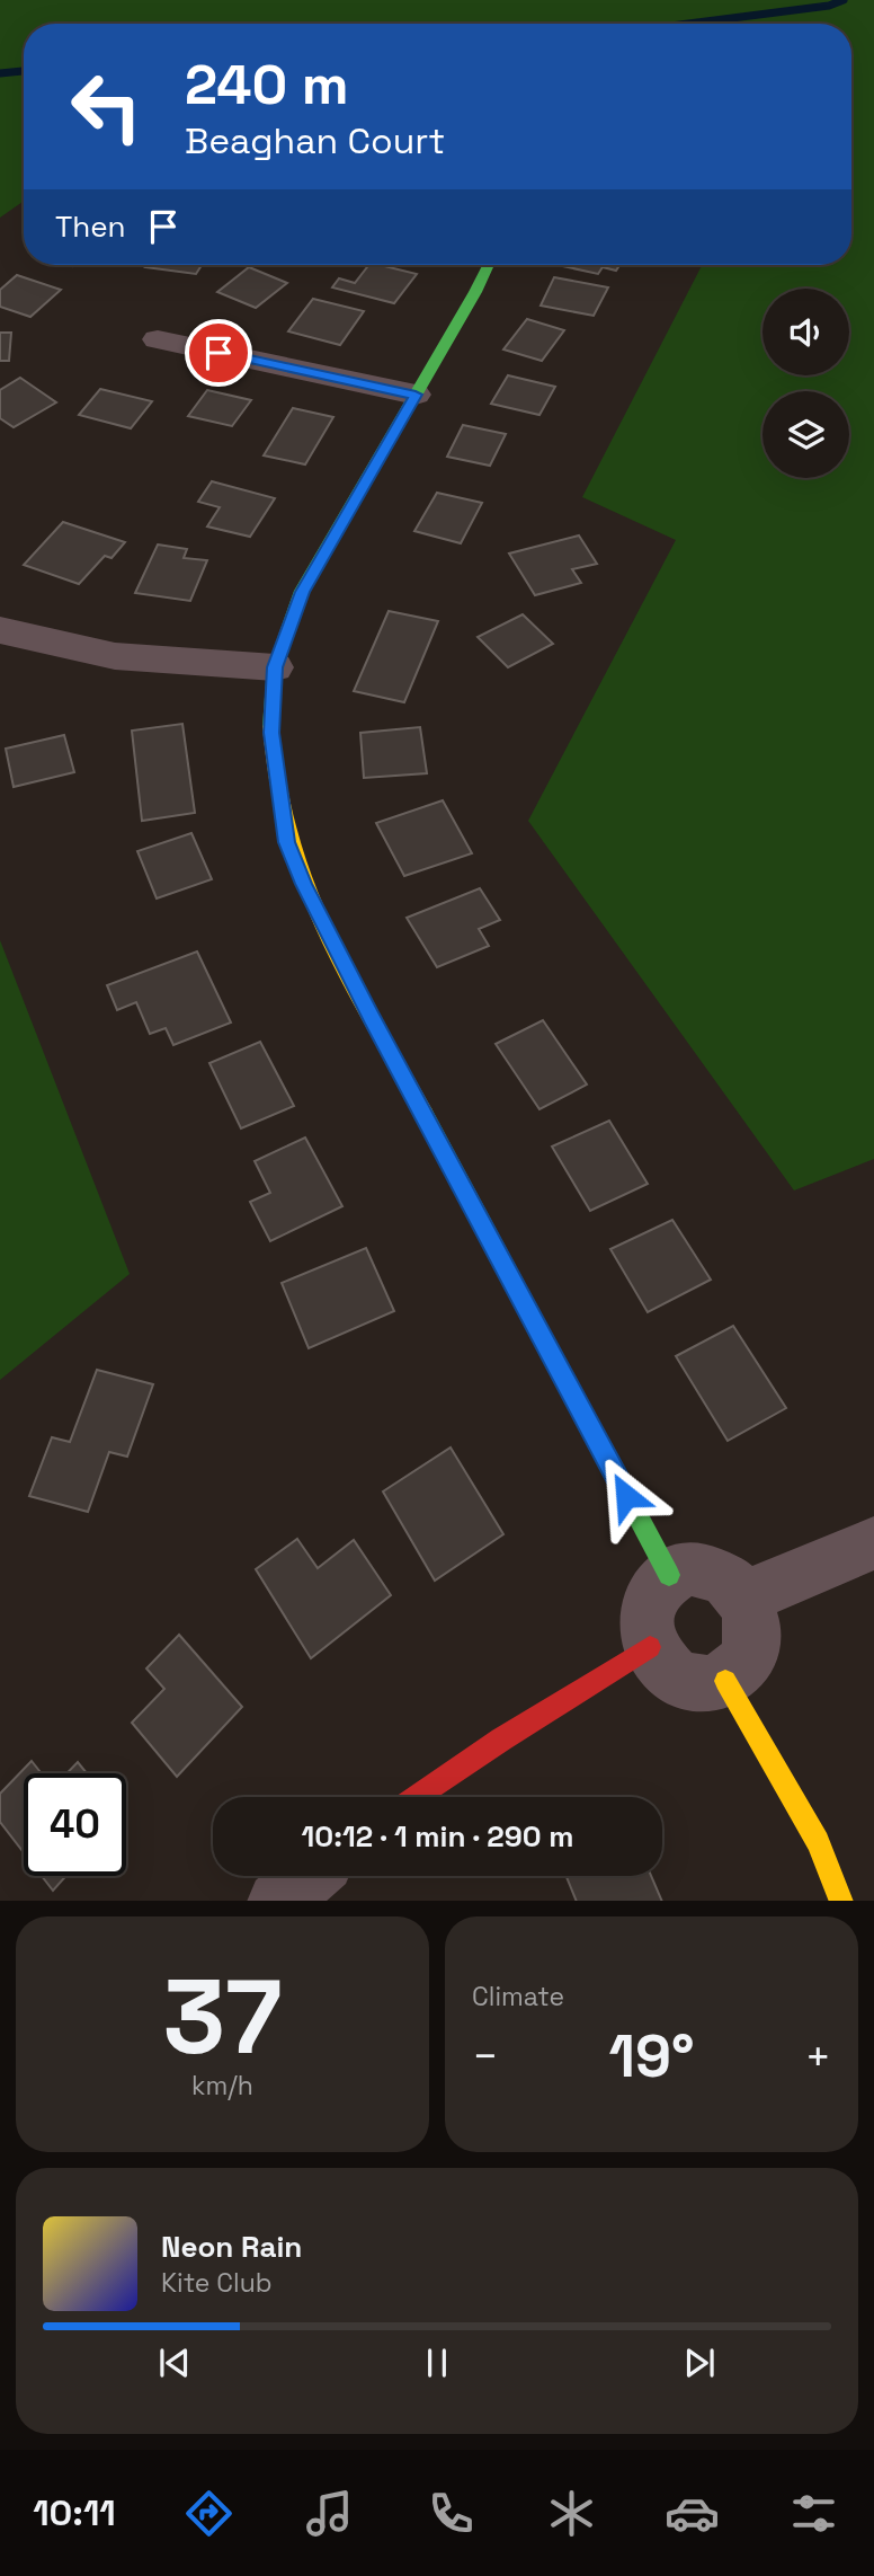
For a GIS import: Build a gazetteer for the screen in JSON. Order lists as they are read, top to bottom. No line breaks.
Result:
{"page":{"turn":["240 m","Beaghan Court"],"then":"Then","limit":"40","trip":"10:12 · 1 min · 290 m","tile":[["37","km/h"],"Climate"],"heat":["−","19°","+"],"song":["Neon Rain","Kite Club"],"tabs":"10:11"}}
